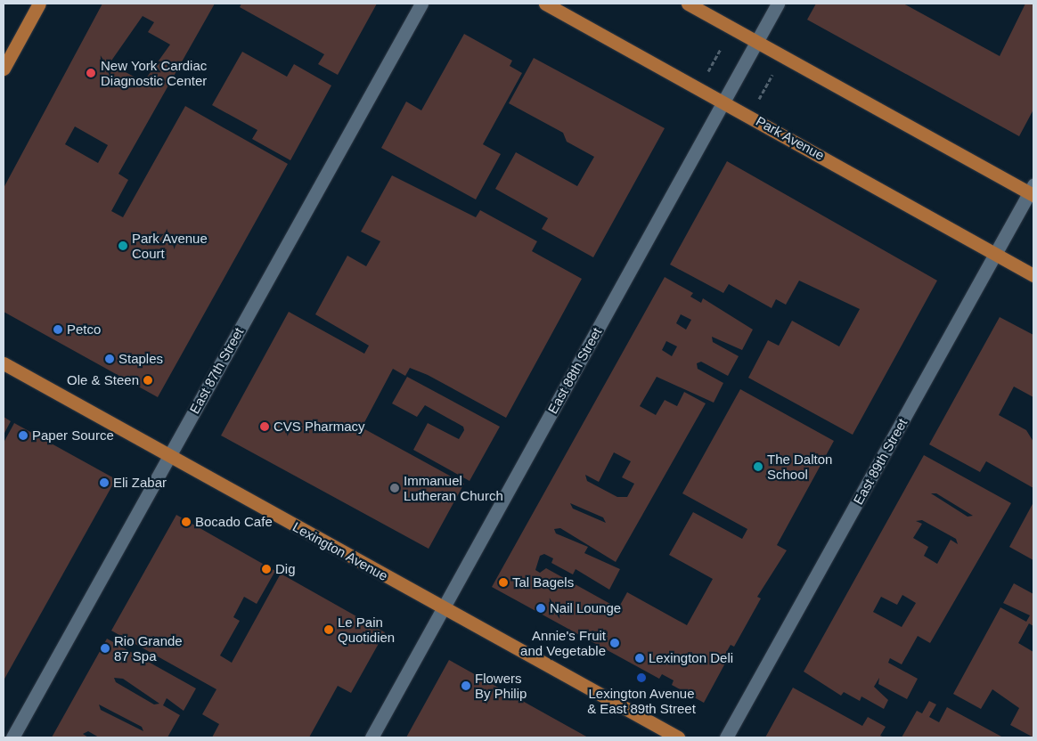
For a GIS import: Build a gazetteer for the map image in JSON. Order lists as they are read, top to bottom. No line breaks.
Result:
{"streets":{"main road":["Park Avenue","Lexington Avenue"],"street":["East 87th Street","East 88th Street","East 89th Street"]},"crossings":[["Park Avenue","East 88th Street"],["Park Avenue","East 89th Street"],["East 87th Street","Lexington Avenue"],["East 88th Street","Lexington Avenue"]],"places":["New York Cardiac Diagnostic Center","Park Avenue Court","Petco","Staples","Ole & Steen","CVS Pharmacy","Paper Source","The Dalton School","Eli Zabar","Immanuel Lutheran Church","Bocado Cafe","Dig","Tal Bagels","Nail Lounge","Le Pain Quotidien","Annie's Fruit and Vegetable","Rio Grande 87 Spa","Lexington Deli","Lexington Avenue & East 89th Street","Flowers By Philip"]}
